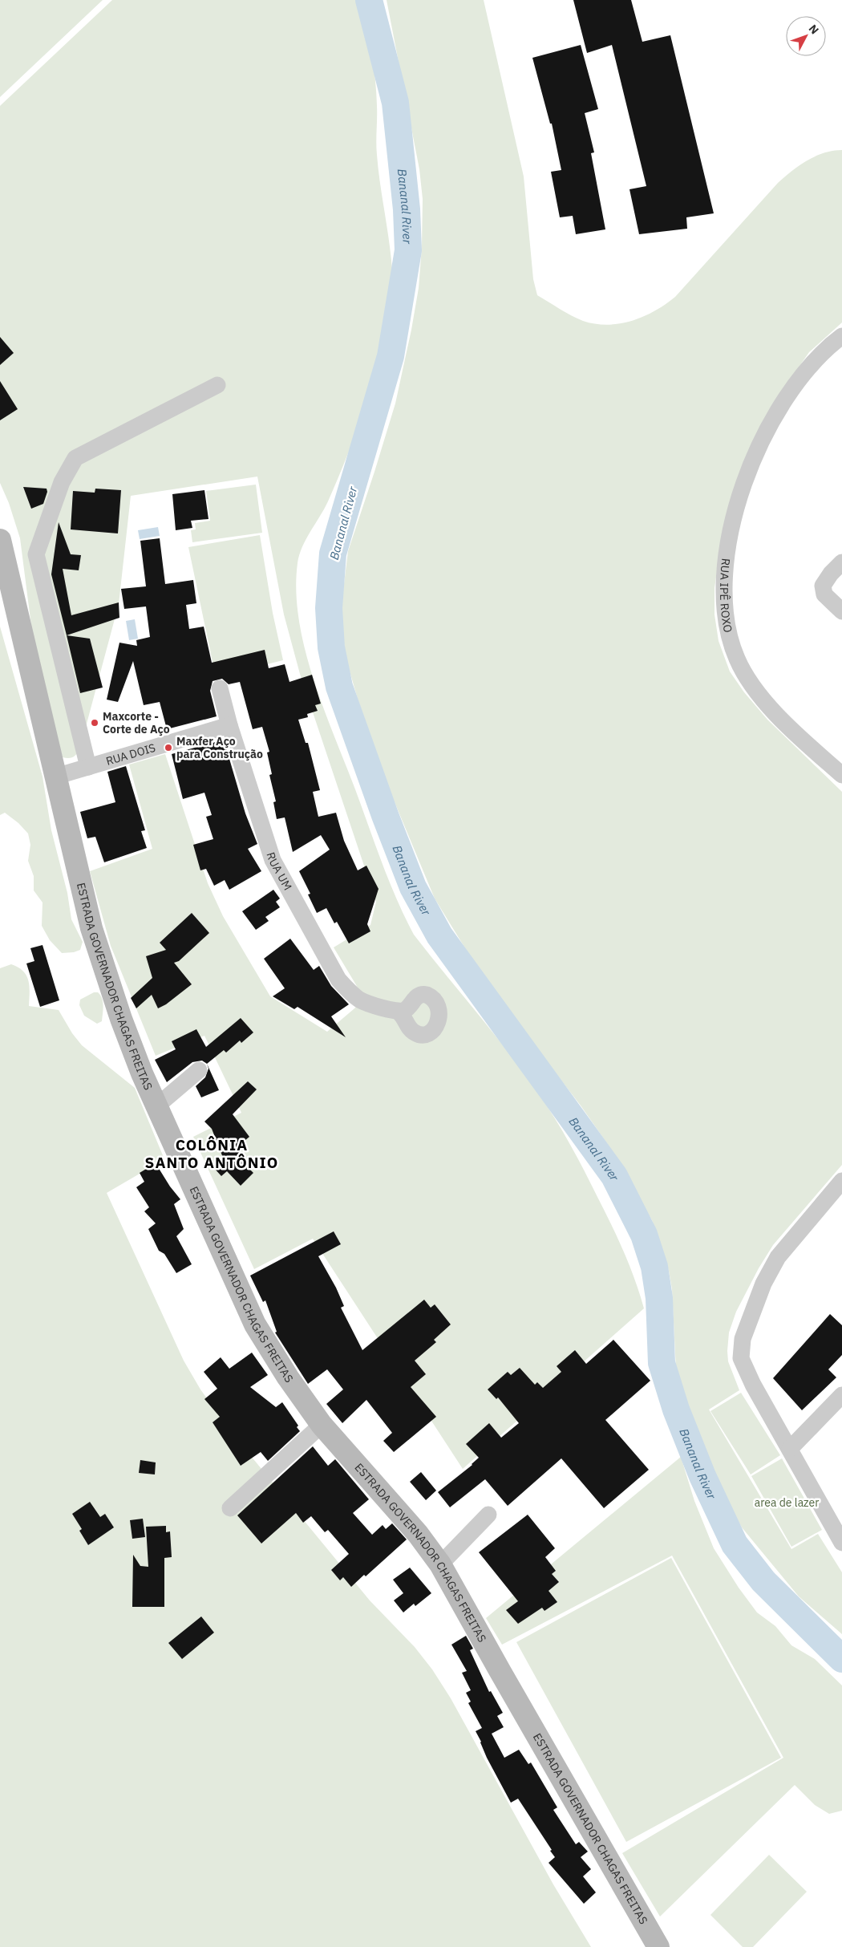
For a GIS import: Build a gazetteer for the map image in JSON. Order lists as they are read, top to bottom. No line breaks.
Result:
{"streets":{"main road":["ESTRADA GOVERNADOR CHAGAS FREITAS"],"street":["RUA IPÊ ROXO","RUA DOIS","RUA UM"]},"crossings":[["RUA DOIS","RUA UM"],["RUA DOIS","ESTRADA GOVERNADOR CHAGAS FREITAS"]],"districts":["COLÔNIA SANTO ANTÔNIO"],"water":["Bananal River"],"parks":["area de lazer"],"places":["Maxcorte - Corte de Aço","Maxfer Aço para Construção"],"north":"top right"}
